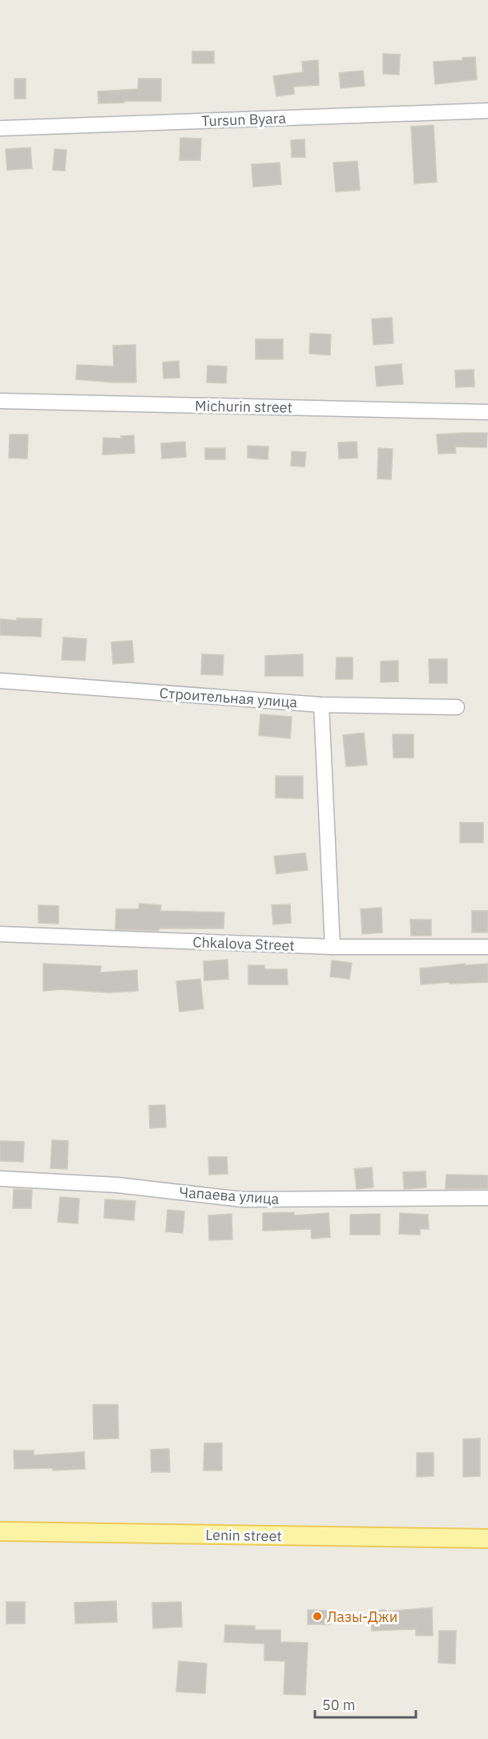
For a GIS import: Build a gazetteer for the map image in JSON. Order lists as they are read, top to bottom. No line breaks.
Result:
{"streets":{"main road":["Lenin street"],"street":["Tursun Byara","Michurin street","Строительная улица","Chkalova Street","Чапаева улица"]},"places":["Лазы-Джи"],"scale_bar":"50 m"}
